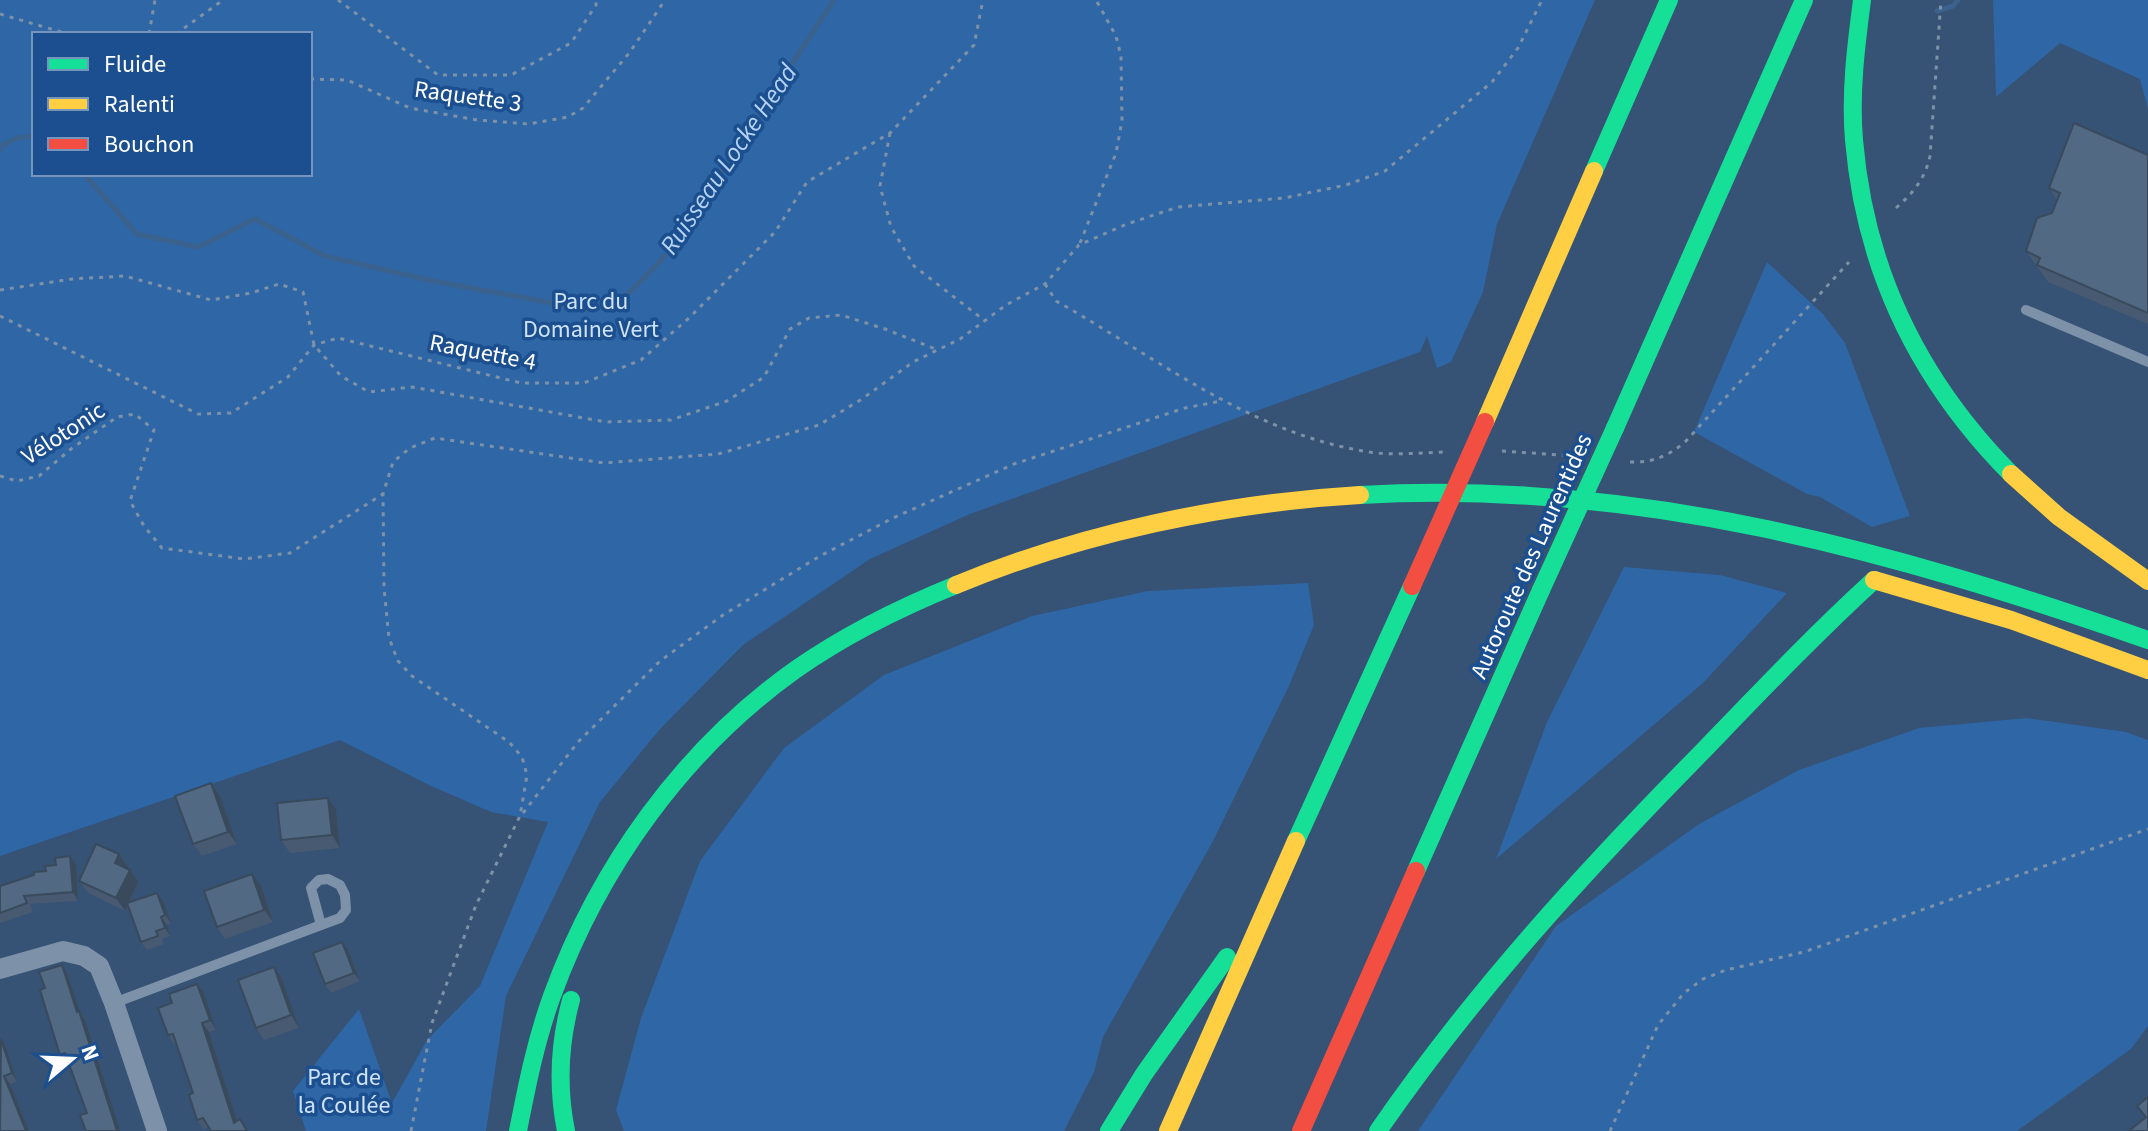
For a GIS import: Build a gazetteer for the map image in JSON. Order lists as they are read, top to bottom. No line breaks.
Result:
{"streets":{"main road":["Autoroute des Laurentides"],"path":["Raquette 3","Raquette 4","Vélotonic"]},"water":["Ruisseau Locke Head"],"parks":["Parc du Domaine Vert","Parc de la Coulée"],"legend":["Fluide","Ralenti","Bouchon"],"north":"right"}
